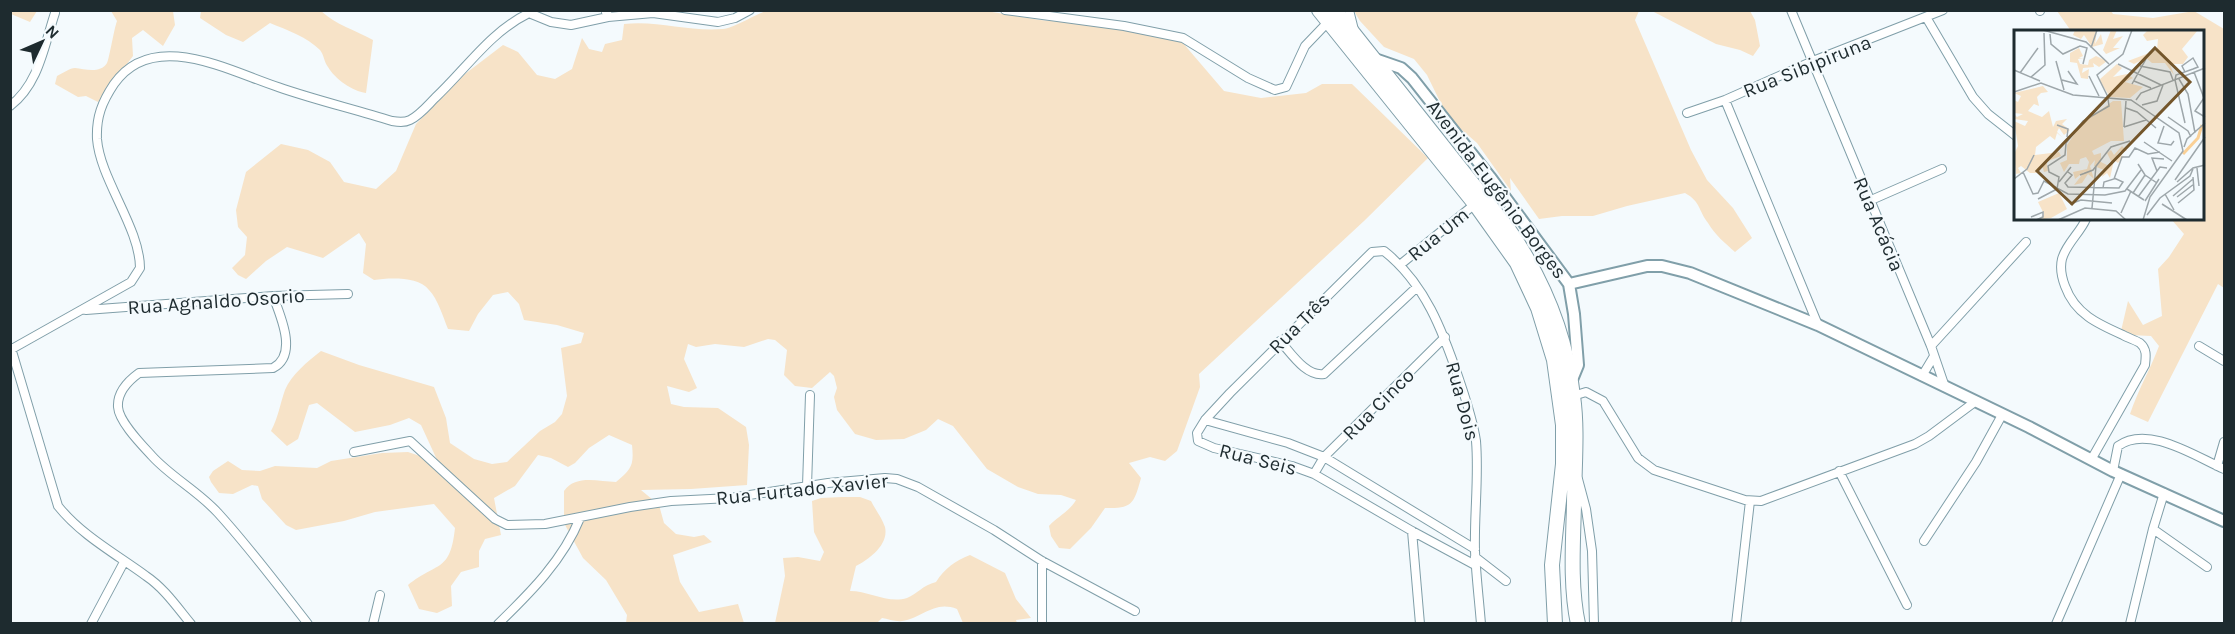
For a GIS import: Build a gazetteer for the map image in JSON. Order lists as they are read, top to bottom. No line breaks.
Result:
{"streets":{"main road":["Avenida Eugênio Borges"],"street":["Rua Sibipiruna","Rua Acácia","Rua Um","Rua Agnaldo Osorio","Rua Três","Rua Dois","Rua Cinco","Rua Seis","Rua Furtado Xavier"]},"crossings":[["Rua Sibipiruna","Rua Acácia"],["Rua Um","Rua Três"],["Rua Um","Rua Dois"],["Rua Três","Rua Dois"],["Rua Três","Rua Seis"],["Rua Dois","Rua Cinco"],["Rua Dois","Rua Seis"],["Rua Cinco","Rua Seis"]],"north":"top right"}
